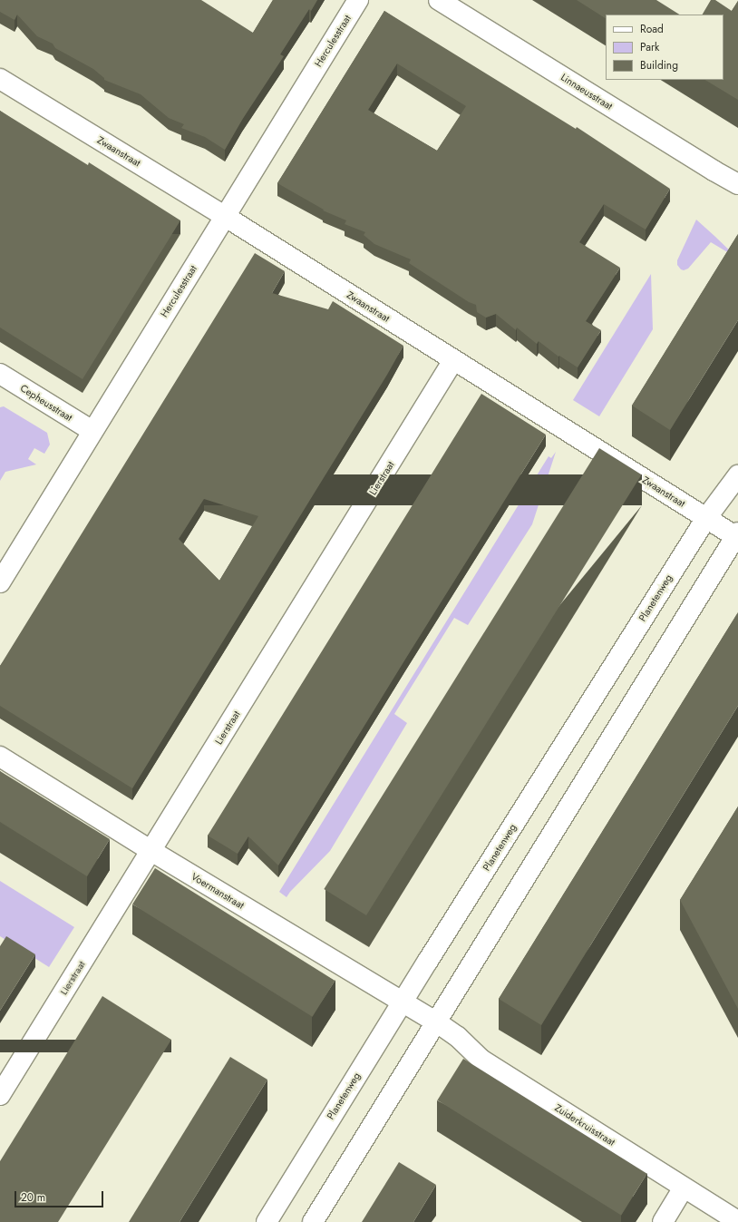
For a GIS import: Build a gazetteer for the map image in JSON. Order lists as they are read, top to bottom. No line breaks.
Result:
{"streets":{"street":["Herculesstraat","Linnaeusstraat","Zwaanstraat","Cepheusstraat","Lierstraat","Planetenweg","Voermanstraat","Zuiderkruisstraat"]},"crossings":[["Herculesstraat","Zwaanstraat"],["Herculesstraat","Cepheusstraat"],["Zwaanstraat","Lierstraat"],["Zwaanstraat","Planetenweg"],["Lierstraat","Voermanstraat"],["Planetenweg","Voermanstraat"],["Voermanstraat","Zuiderkruisstraat"]],"legend":["Road","Park","Building"],"scale_bar":"20 m"}
